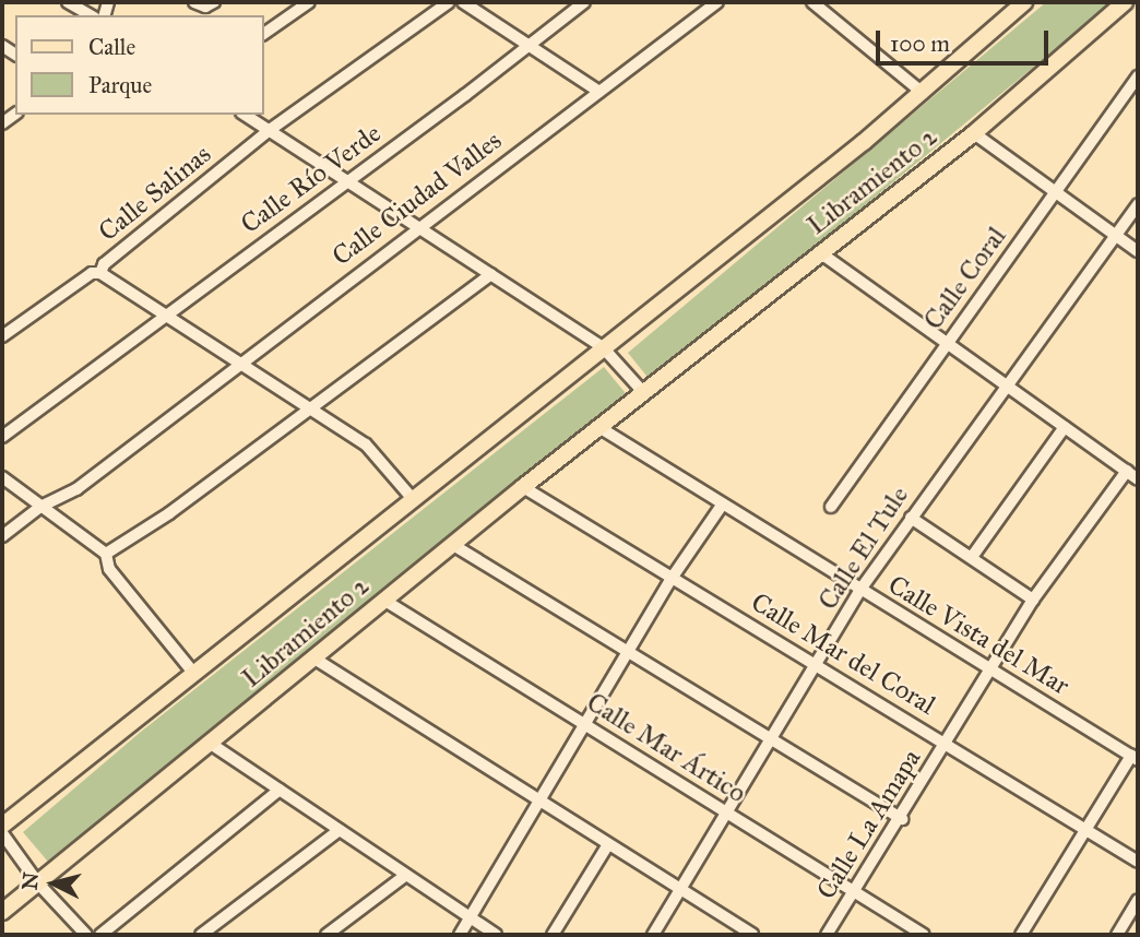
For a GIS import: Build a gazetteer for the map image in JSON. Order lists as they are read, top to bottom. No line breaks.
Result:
{"streets":{"main road":["Libramiento 2"],"street":["Calle Río Verde","Calle Salinas","Calle Ciudad Valles","Calle Coral","Calle El Tule","Calle Vista del Mar","Calle Mar del Coral","Calle Mar Ártico","Calle La Amapa"]},"crossings":[["Libramiento 2","Calle Vista del Mar"],["Libramiento 2","Calle Mar del Coral"],["Libramiento 2","Calle Mar Ártico"],["Calle El Tule","Calle Vista del Mar"],["Calle El Tule","Calle Mar del Coral"],["Calle El Tule","Calle Mar Ártico"],["Calle Vista del Mar","Calle La Amapa"],["Calle Mar del Coral","Calle La Amapa"],["Calle Mar Ártico","Calle La Amapa"]],"legend":["Calle","Parque"],"scale_bar":"100 m","north":"left"}
